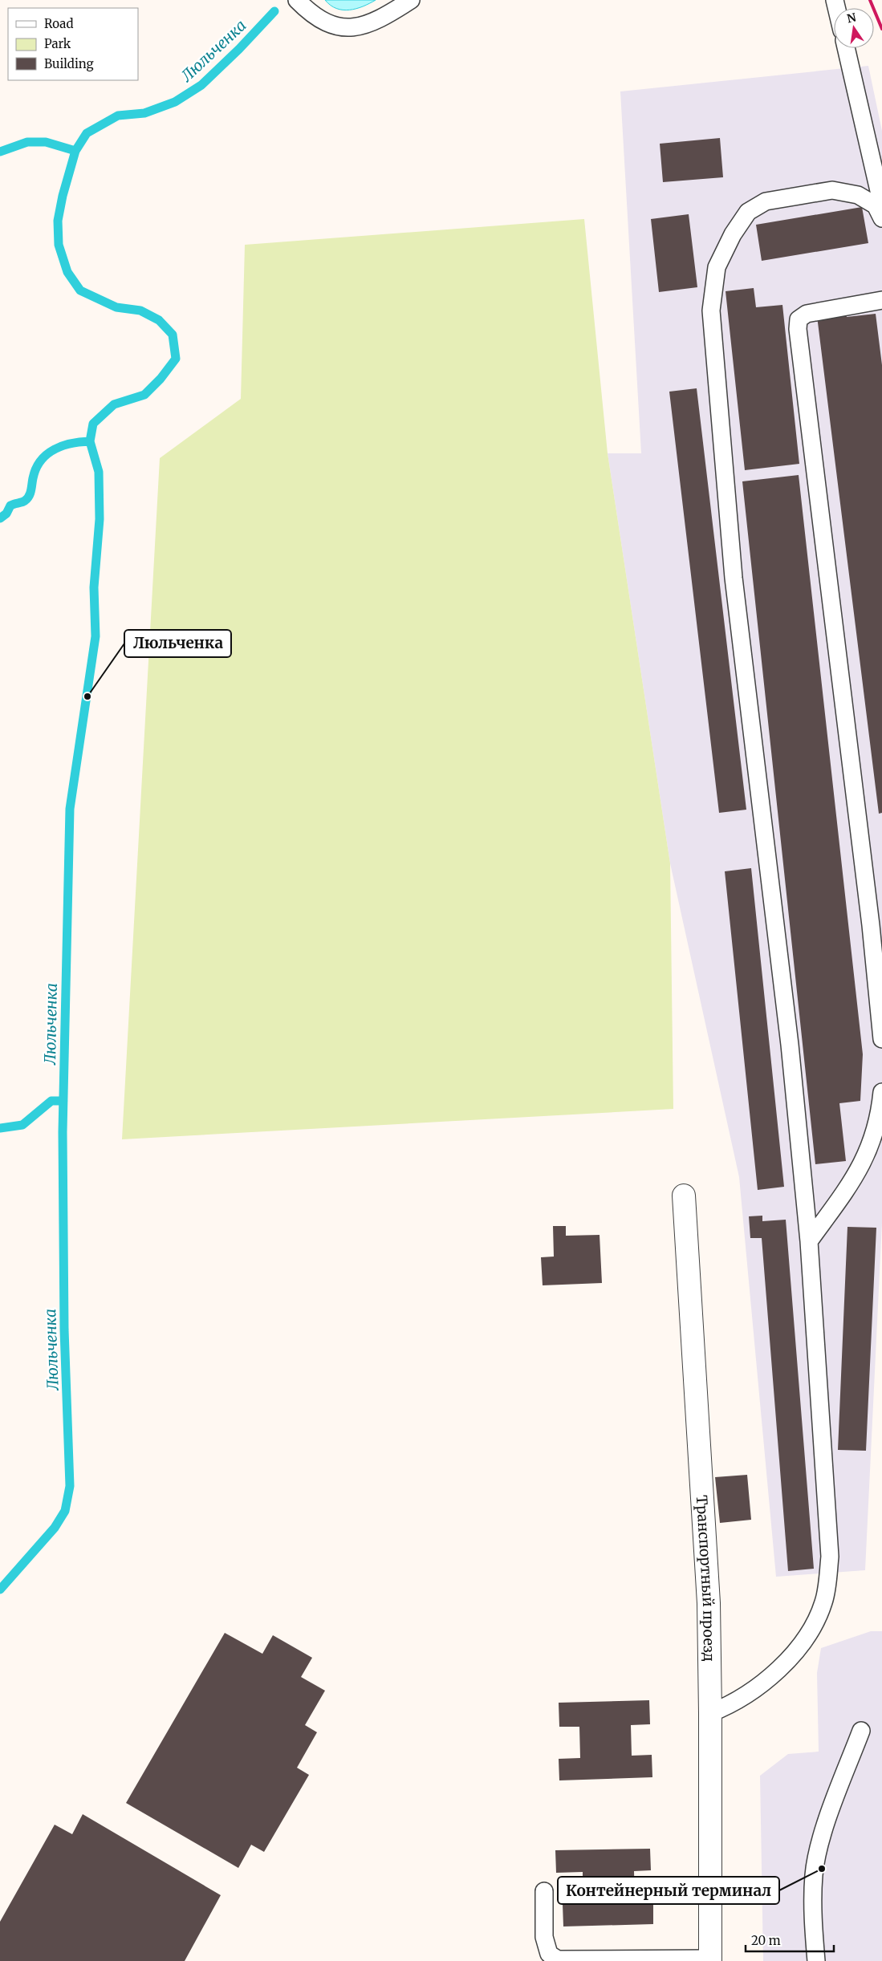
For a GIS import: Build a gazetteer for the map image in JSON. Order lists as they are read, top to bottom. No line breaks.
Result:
{"streets":{"street":["Транспортный проезд"]},"water":["Люльченка"],"places":["Люльченка","Контейнерный терминал"],"legend":["Road","Park","Building"],"scale_bar":"20 m","north":"top"}
